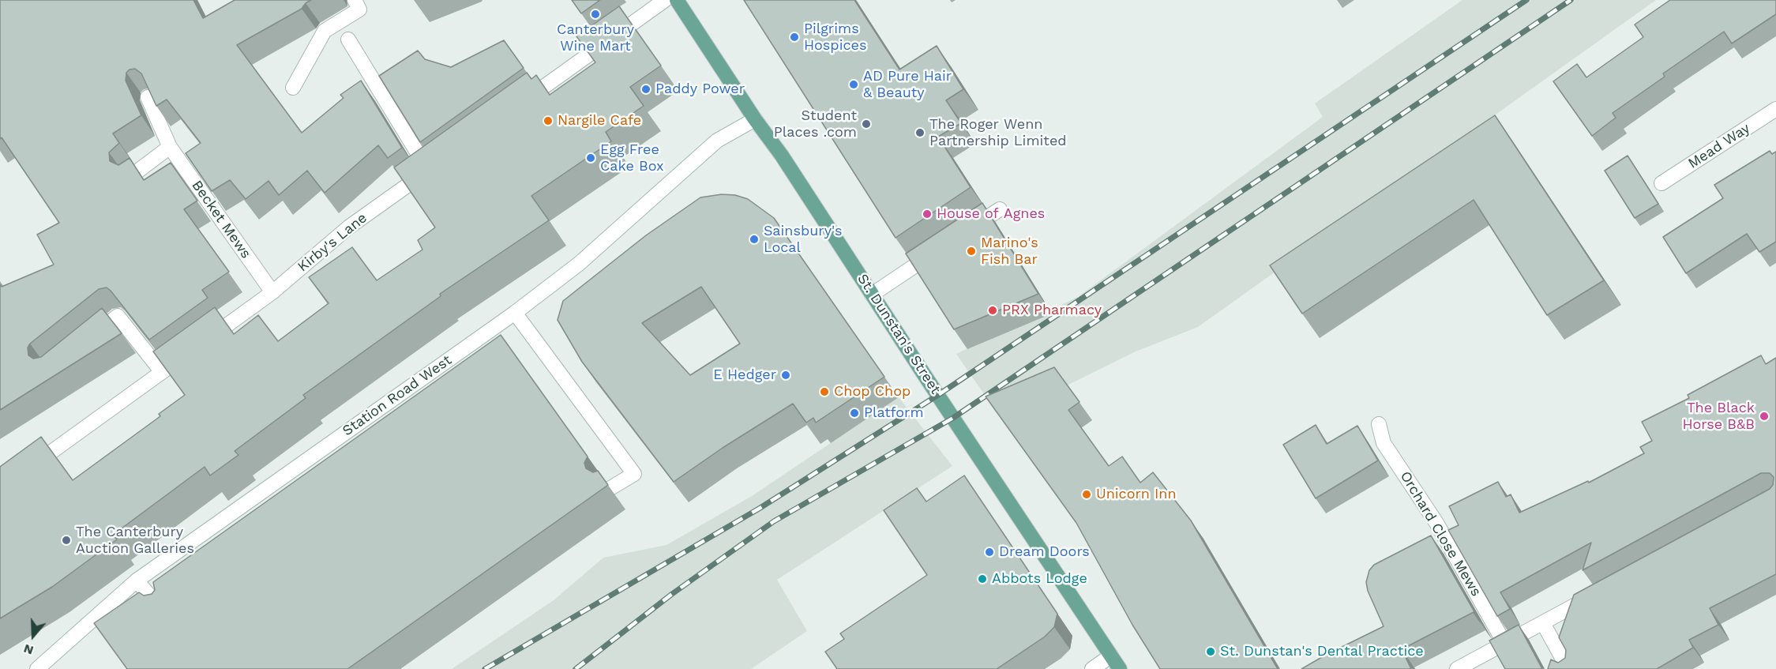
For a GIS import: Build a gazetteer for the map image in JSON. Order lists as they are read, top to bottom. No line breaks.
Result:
{"streets":{"main road":["St. Dunstan's Street"],"street":["Mead Way","Becket Mews","Kirby's Lane","Station Road West","Orchard Close Mews"]},"crossings":[["Becket Mews","Kirby's Lane"],["St. Dunstan's Street","Station Road West"]],"places":["Canterbury Wine Mart","Pilgrims Hospices","AD Pure Hair & Beauty","Paddy Power","Nargile Cafe","Student Places .com","The Roger Wenn Partnership Limited","Egg Free Cake Box","House of Agnes","Sainsbury's Local","Marino's Fish Bar","PRX Pharmacy","E Hedger","Chop Chop","Platform","The Black Horse B&B","Unicorn Inn","The Canterbury Auction Galleries","Dream Doors","Abbots Lodge","St. Dunstan's Dental Practice"],"north":"bottom"}
